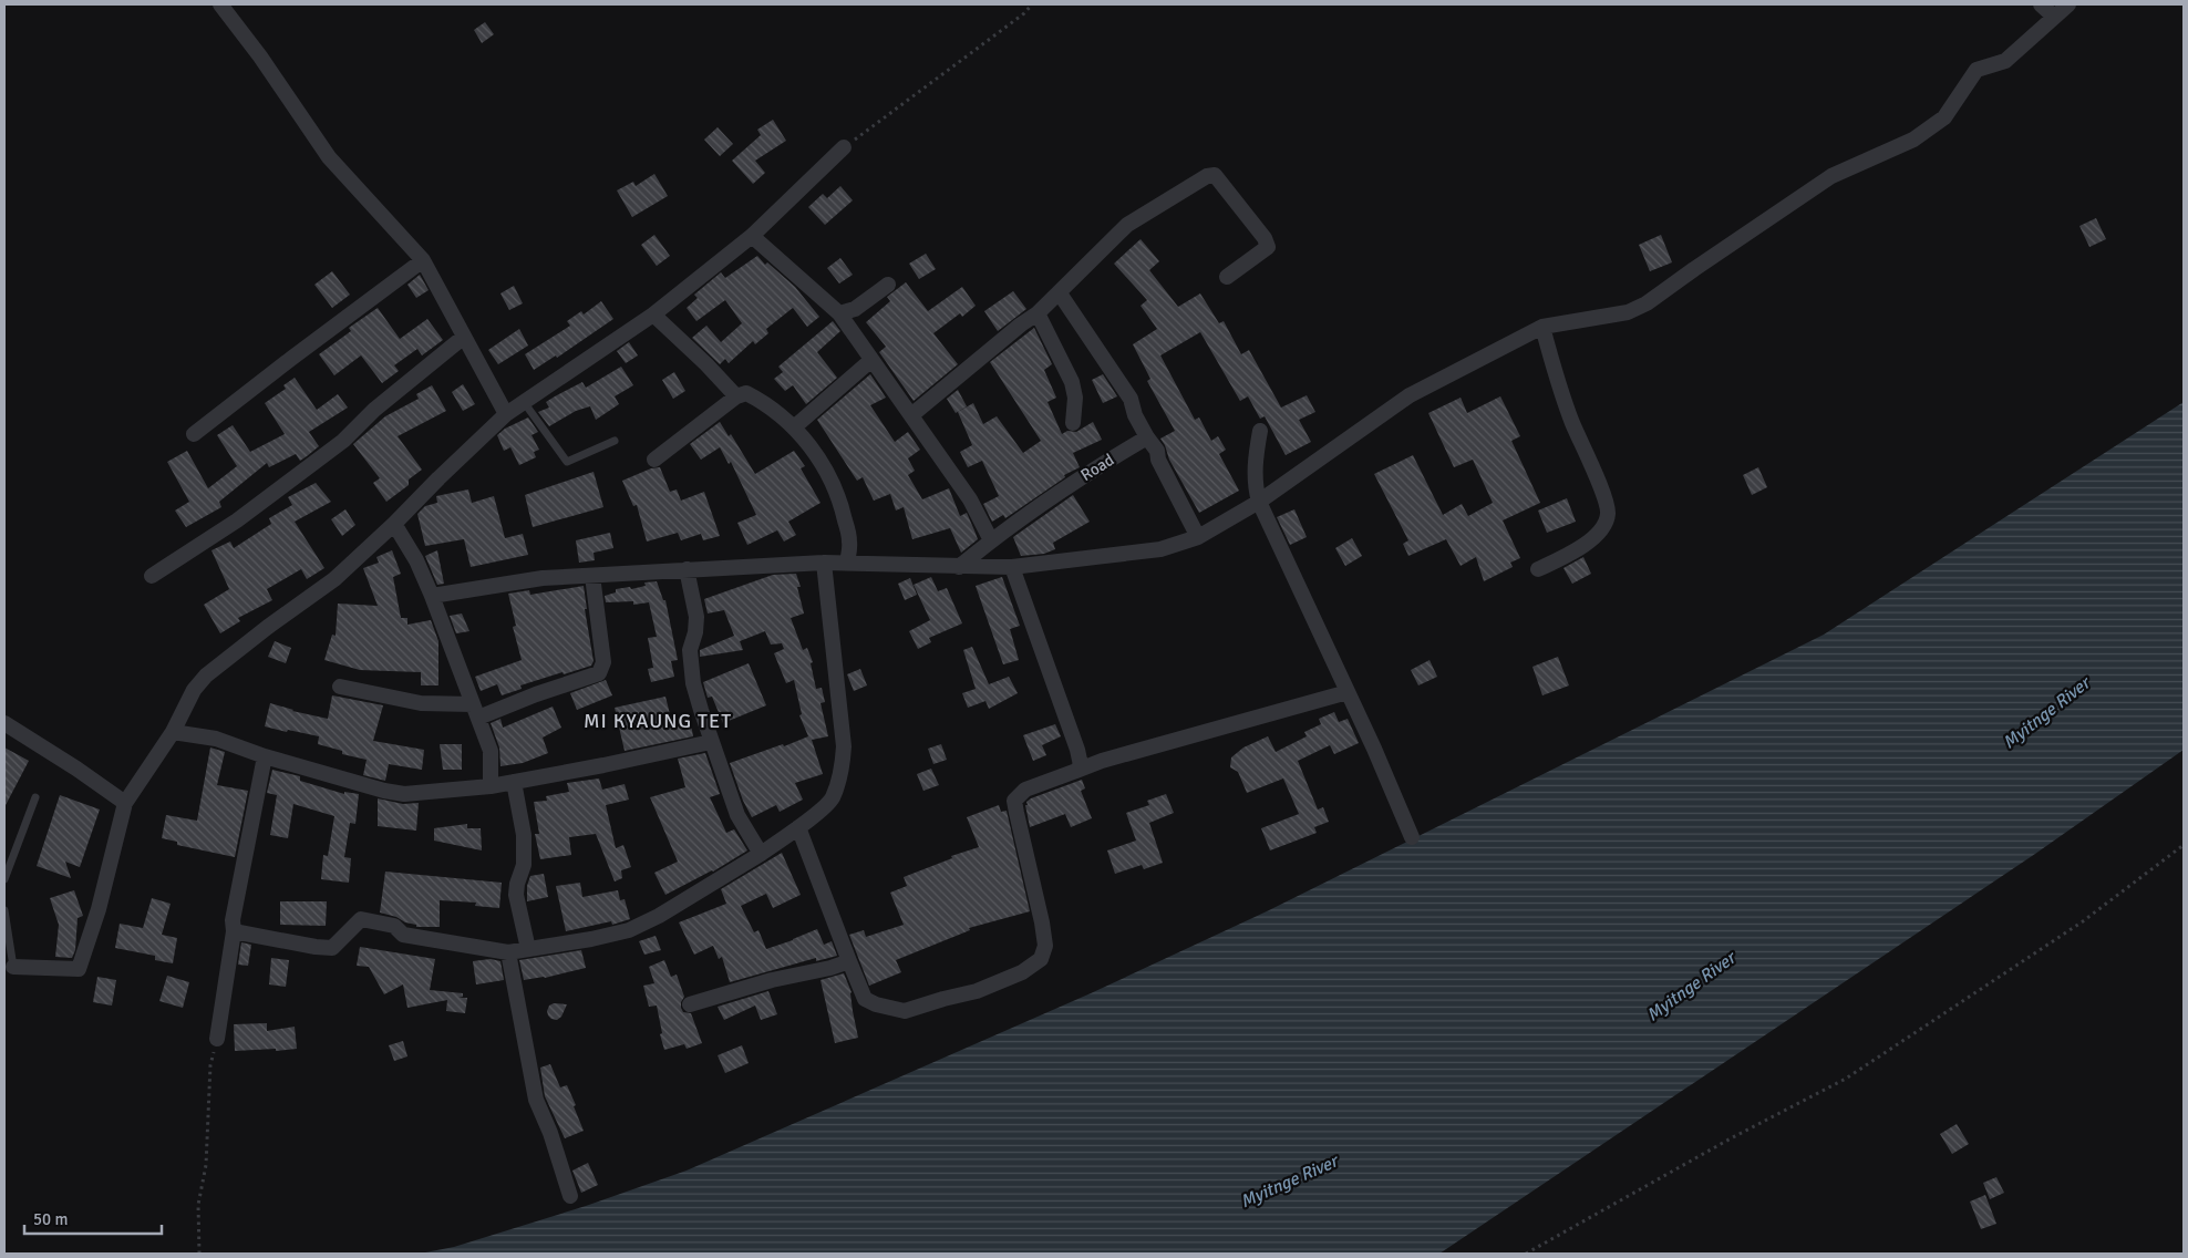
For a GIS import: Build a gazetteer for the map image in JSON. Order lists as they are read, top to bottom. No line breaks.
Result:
{"streets":{"street":["Road"]},"districts":["MI KYAUNG TET"],"water":["Myitnge River"],"scale_bar":"50 m"}
